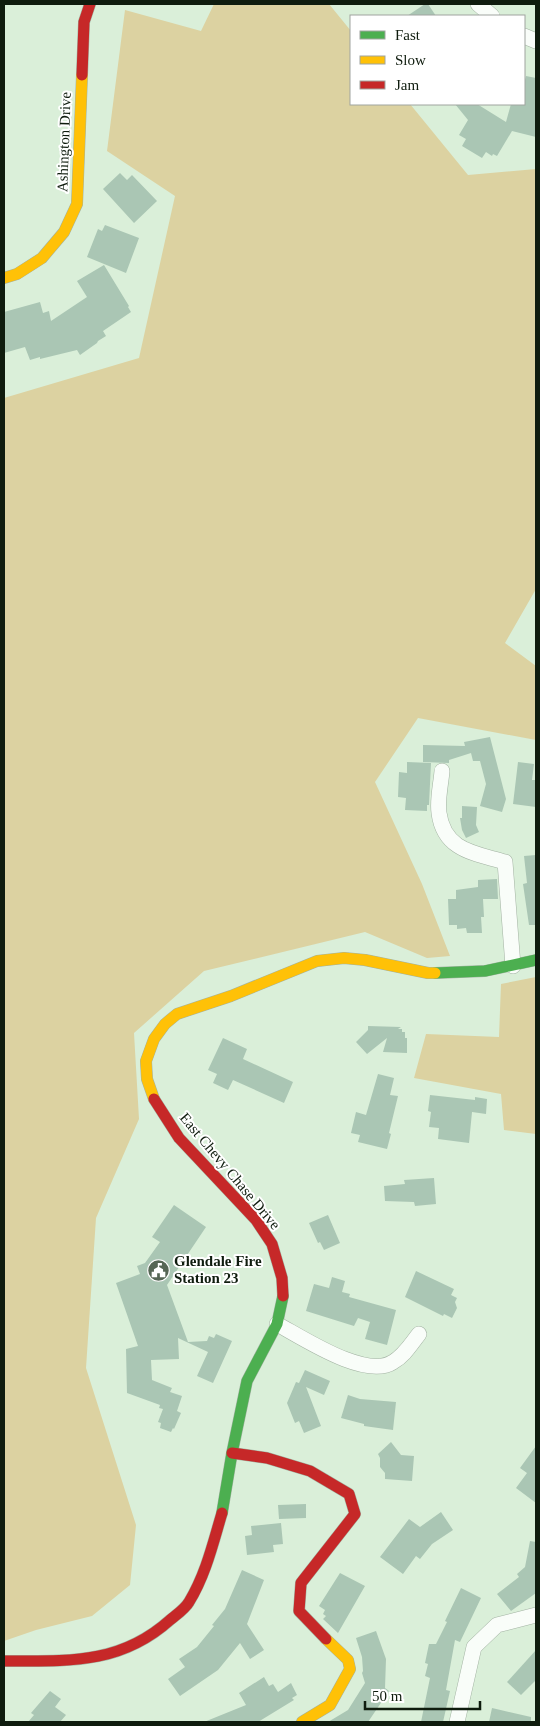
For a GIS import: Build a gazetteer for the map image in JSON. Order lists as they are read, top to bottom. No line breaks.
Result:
{"streets":{"main road":["Ashington Drive","East Chevy Chase Drive"]},"places":{"public building":["Glendale Fire Station 23"]},"legend":["Fast","Slow","Jam"],"scale_bar":"50 m"}
